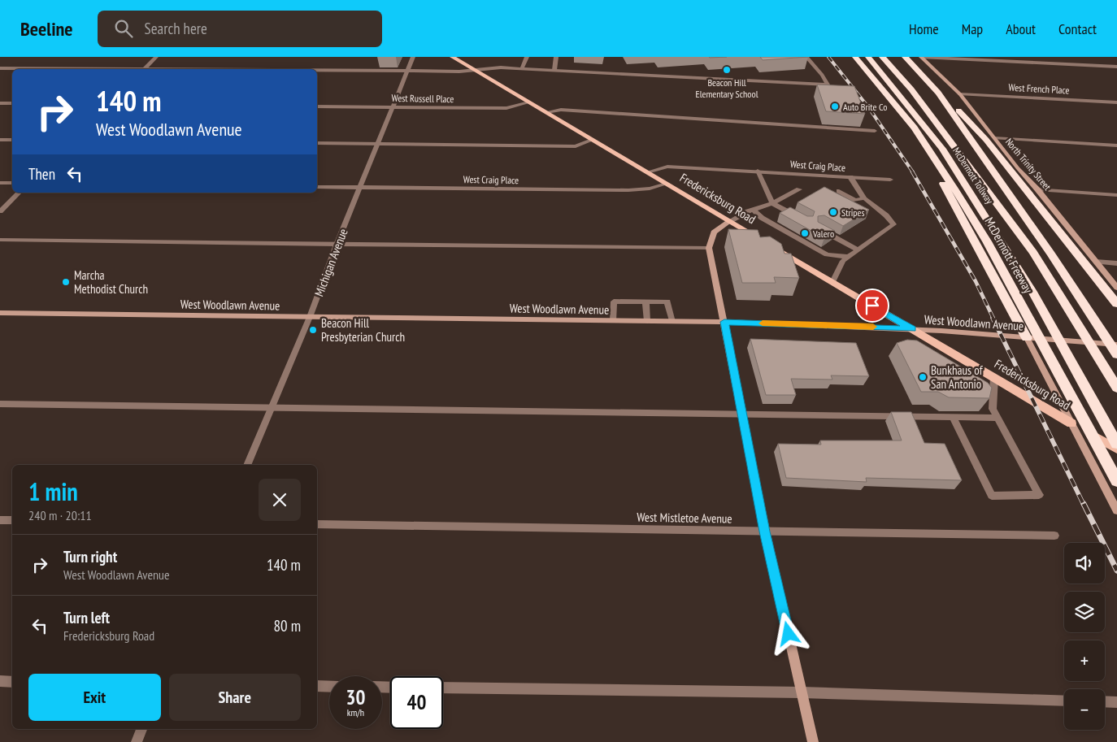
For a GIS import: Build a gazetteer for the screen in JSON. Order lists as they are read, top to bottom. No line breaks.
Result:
{"streets":{"highway":["McDermott Tollway","McDermott Freeway"],"main road":["Fredericksburg Road"],"street":["West French Place","West Russell Place","North Trinity Street","West Craig Place","Michigan Avenue","West Woodlawn Avenue","West Mistletoe Avenue"]},"crossings":[["West French Place","North Trinity Street"],["West Russell Place","Fredericksburg Road"],["West Russell Place","Michigan Avenue"],["West Craig Place","Fredericksburg Road"],["West Craig Place","Michigan Avenue"],["Fredericksburg Road","West Woodlawn Avenue"],["Michigan Avenue","West Woodlawn Avenue"]],"places":["Beacon Hill Elementary School","Auto Brite Co","Stripes","Valero","Marcha Methodist Church","Beacon Hill Presbyterian Church","Bunkhaus of San Antonio"],"page":{"header":"Beeline","search":"Search here","nav":["Home","Map","About","Contact"],"turn":["140 m","West Woodlawn Avenue"],"then":"Then","heading":["1 min","240 m · 20:11"],"list":[{"name":"Turn right","note":"West Woodlawn Avenue","value":"140 m"},{"name":"Turn left","note":"Fredericksburg Road","value":"80 m"}],"map_buttons":["+","−"],"buttons":["Exit","Share"],"speed":"30 km/h","limit":"40"}}
